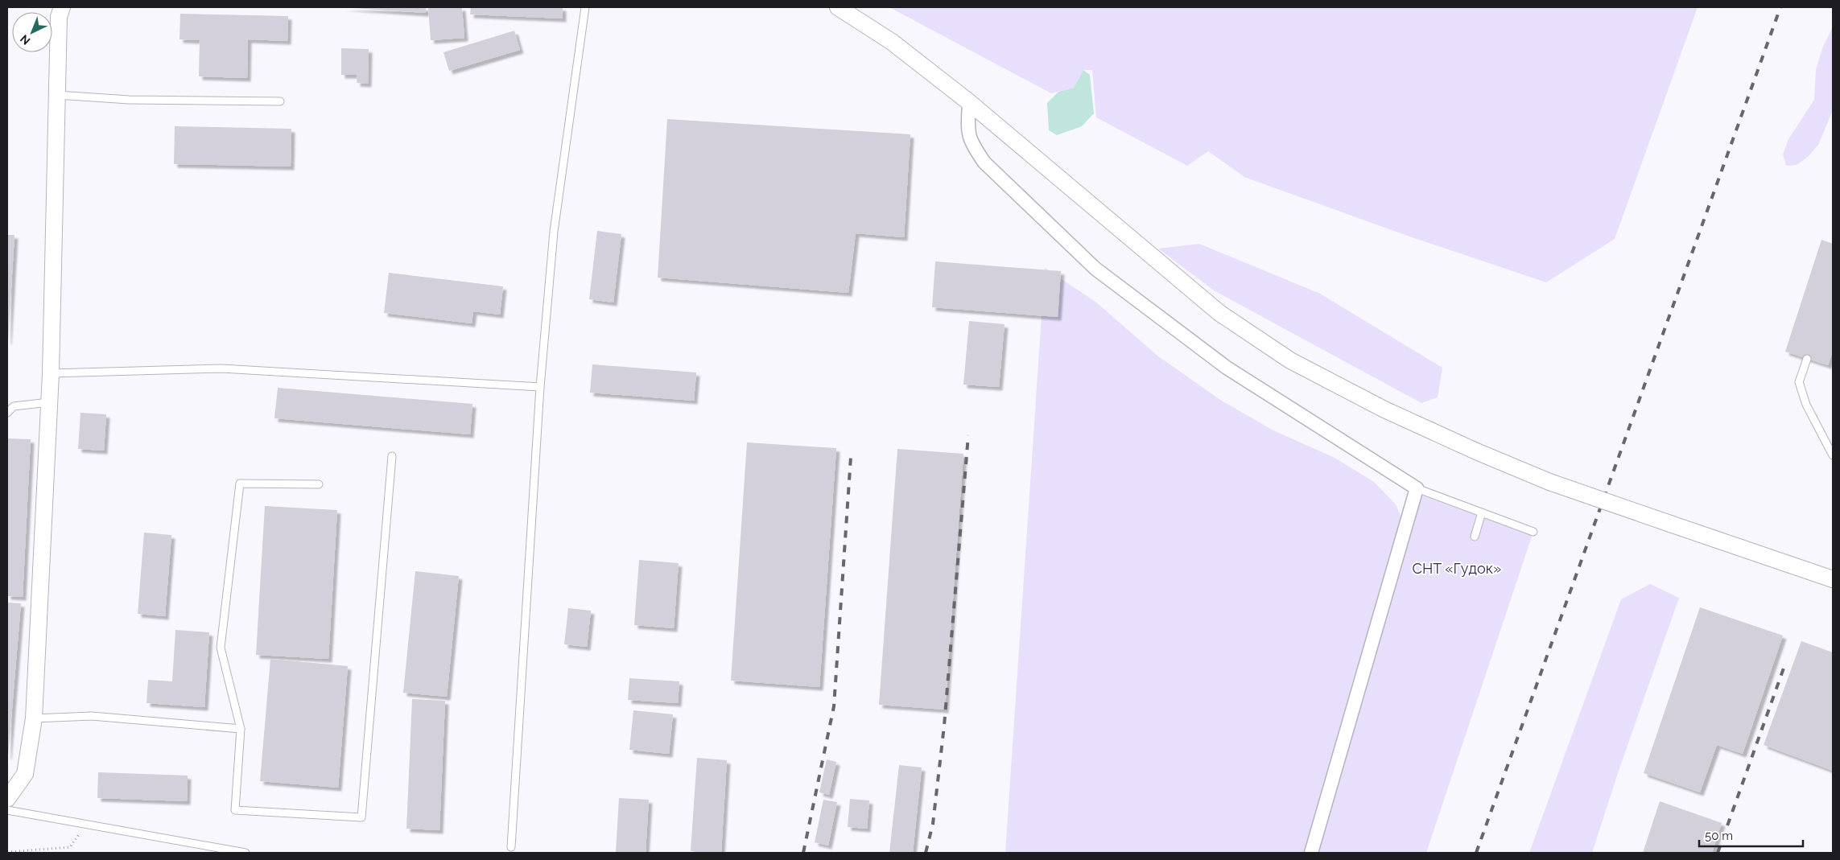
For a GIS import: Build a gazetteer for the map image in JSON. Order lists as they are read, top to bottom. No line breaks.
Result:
{"parks":["СНТ «Гудок»"],"scale_bar":"50 m","north":"bottom left"}
